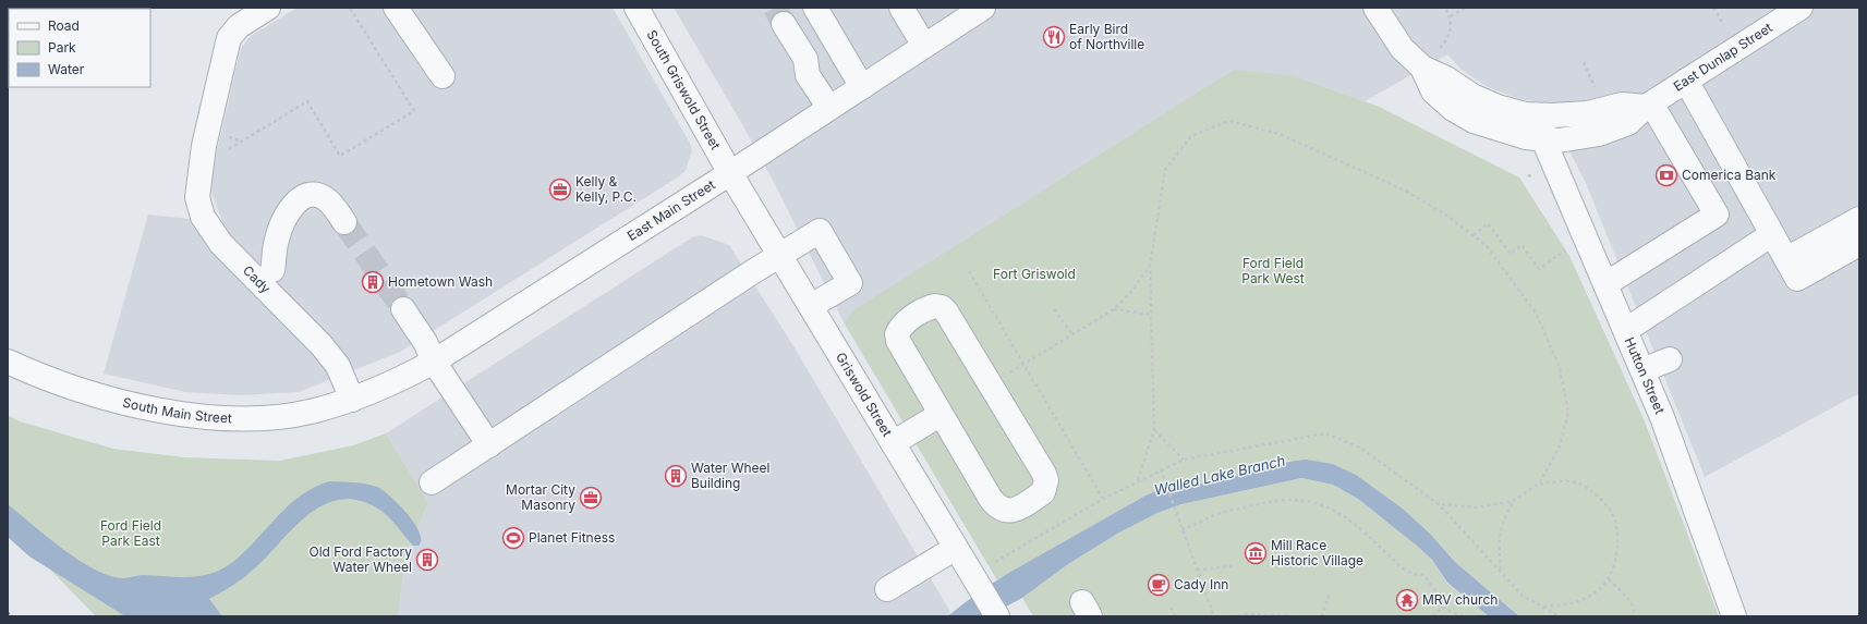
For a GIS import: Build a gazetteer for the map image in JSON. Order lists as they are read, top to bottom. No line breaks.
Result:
{"streets":{"street":["East Dunlap Street","South Griswold Street","East Main Street","Cady","Hutton Street","Griswold Street","South Main Street"]},"crossings":[["East Dunlap Street","Hutton Street"],["South Griswold Street","East Main Street"],["South Griswold Street","Griswold Street"],["East Main Street","Cady"],["East Main Street","Griswold Street"],["East Main Street","South Main Street"],["Cady","South Main Street"]],"water":["Walled Lake Branch"],"parks":["Ford Field Park West","Fort Griswold","Ford Field Park East"],"places":{"restaurant":["Early Bird of Northville"],"bank":["Comerica Bank"],"office":["Kelly & Kelly, P.C.","Mortar City Masonry"],"building":["Hometown Wash","Water Wheel Building","Old Ford Factory Water Wheel"],"sports":["Planet Fitness"],"museum":["Mill Race Historic Village"],"cafe":["Cady Inn"],"temple":["MRV church"]},"legend":["Road","Park","Water"]}
